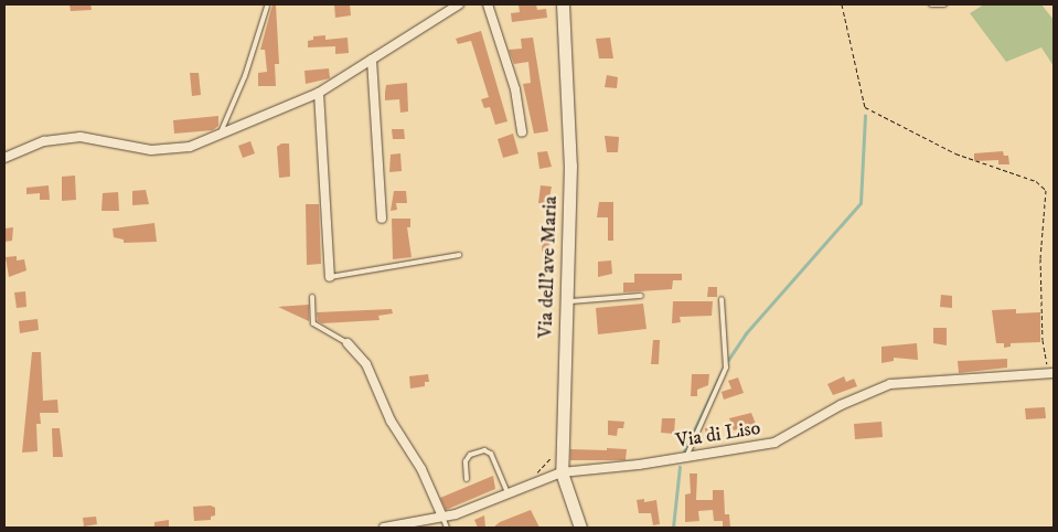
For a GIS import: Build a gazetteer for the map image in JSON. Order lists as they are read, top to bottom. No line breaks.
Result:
{"streets":{"street":["Via dell'ave Maria","Via di Liso"]},"crossings":[["Via dell'ave Maria","Via di Liso"]]}
